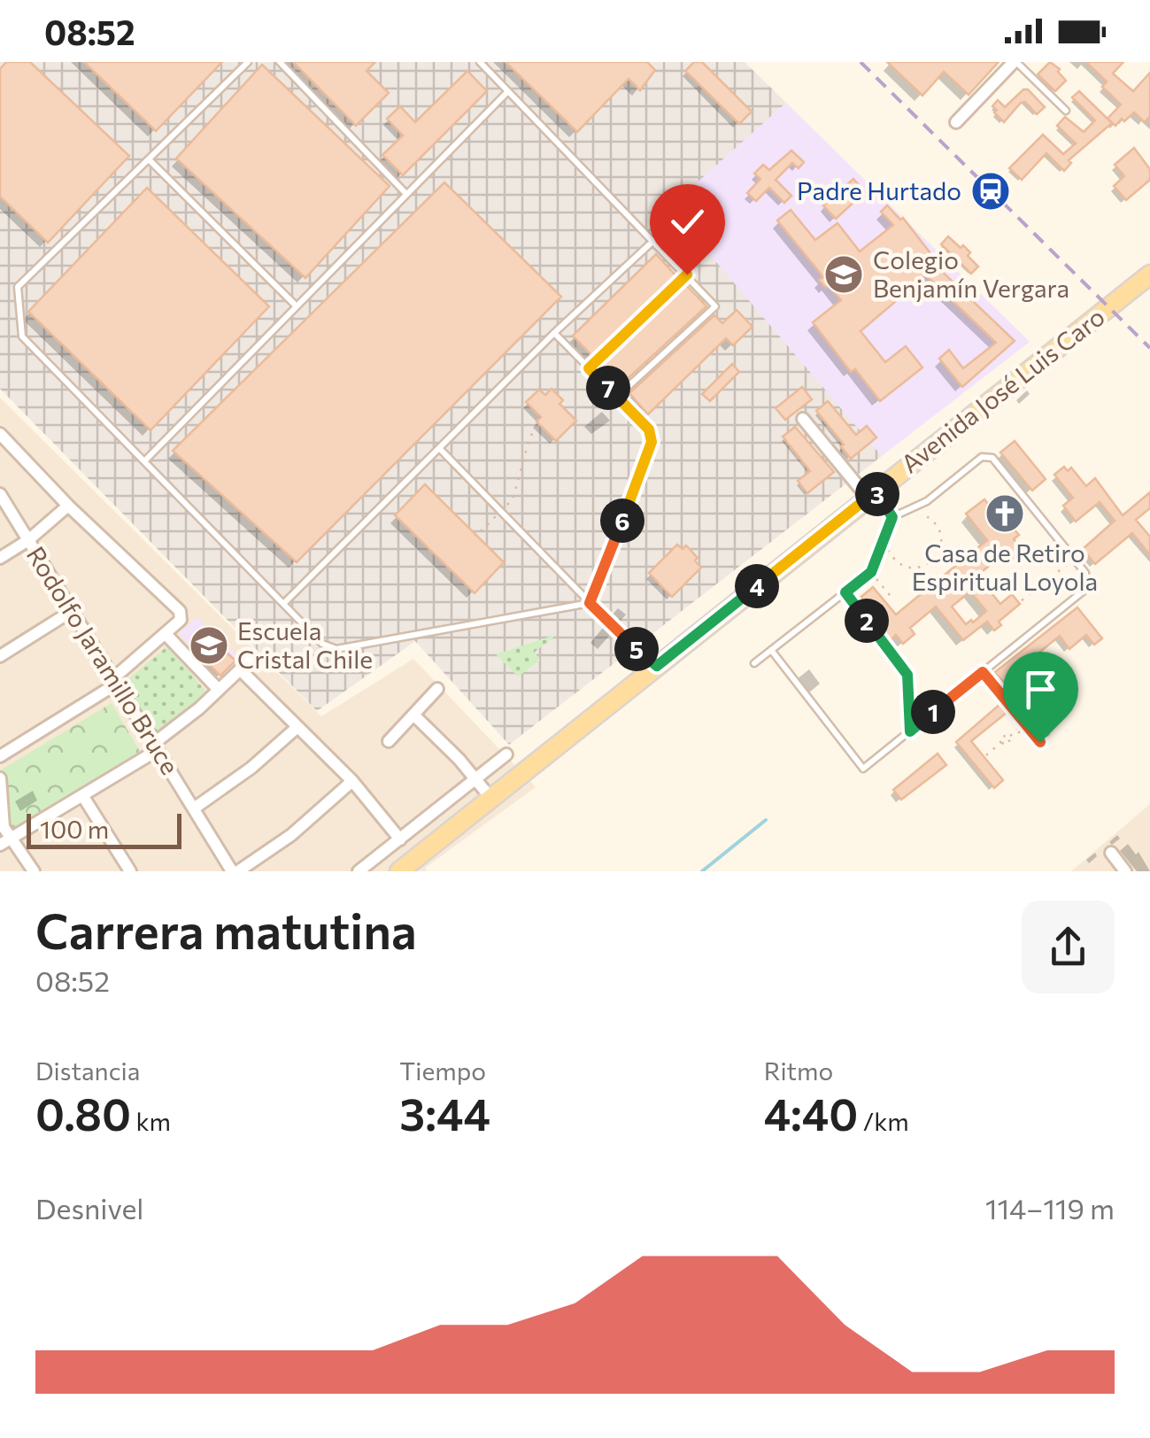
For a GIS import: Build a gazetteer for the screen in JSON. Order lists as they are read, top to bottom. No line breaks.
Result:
{"streets":{"main road":["Avenida José Luis Caro"],"street":["Rodolfo Jaramillo Bruce"]},"places":{"station":["Padre Hurtado"],"school or university":["Colegio Benjamín Vergara","Escuela Cristal Chile"],"church":["Casa de Retiro Espiritual Loyola"]},"scale_bar":"100 m","page":{"status":"08:52","pins":["7","3","6","4","2","5","1"],"scale":"100 m","heading":["Carrera matutina","08:52"],"stats":[["Distancia","0.80 km"],["Tiempo","3:44"],["Ritmo","4:40 /km"]],"chart":["Desnivel","114–119 m"]}}
